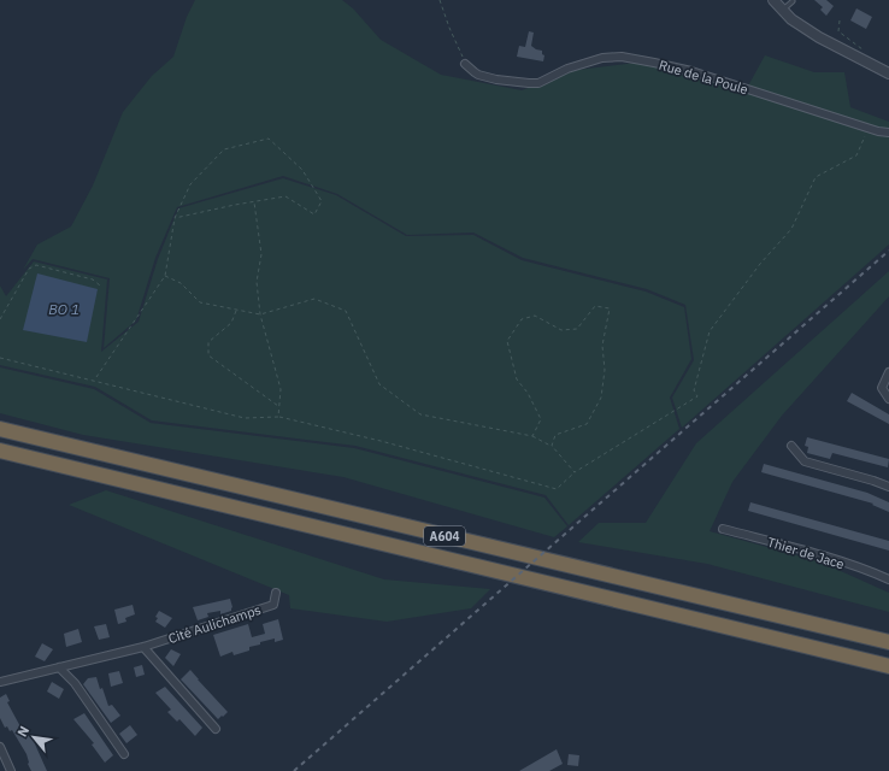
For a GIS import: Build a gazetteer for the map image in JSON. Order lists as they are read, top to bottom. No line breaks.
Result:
{"streets":{"highway":["A604"],"street":["Rue de la Poule","Thier de Jace","Cité Aulichamps"]},"water":["BO 1"],"north":"top left"}
